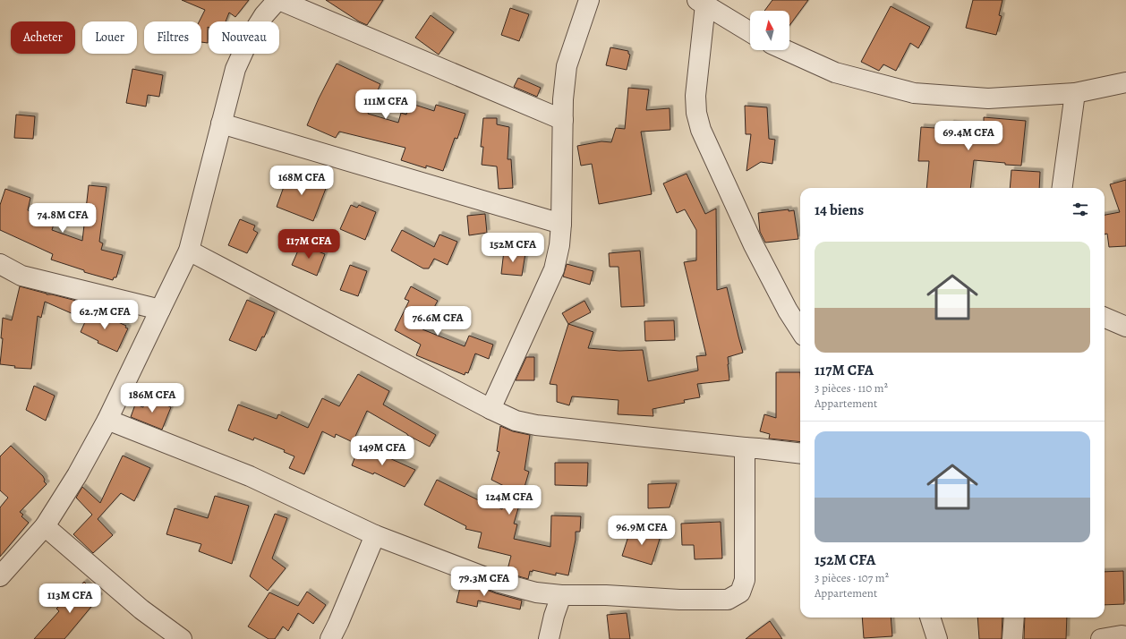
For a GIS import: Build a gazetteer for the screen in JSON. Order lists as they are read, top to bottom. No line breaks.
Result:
{"north":"top","page":{"chip":["Acheter","Louer","Filtres","Nouveau"],"price":["111M CFA","69.4M CFA","168M CFA","74.8M CFA","117M CFA","152M CFA","62.7M CFA","76.6M CFA","186M CFA","149M CFA","124M CFA","96.9M CFA","79.3M CFA","113M CFA"],"heading":"14 biens","list":[{"name":"117M CFA","note":"3 pièces · 110 m² · Appartement"},{"name":"152M CFA","note":"3 pièces · 107 m² · Appartement"}]}}
